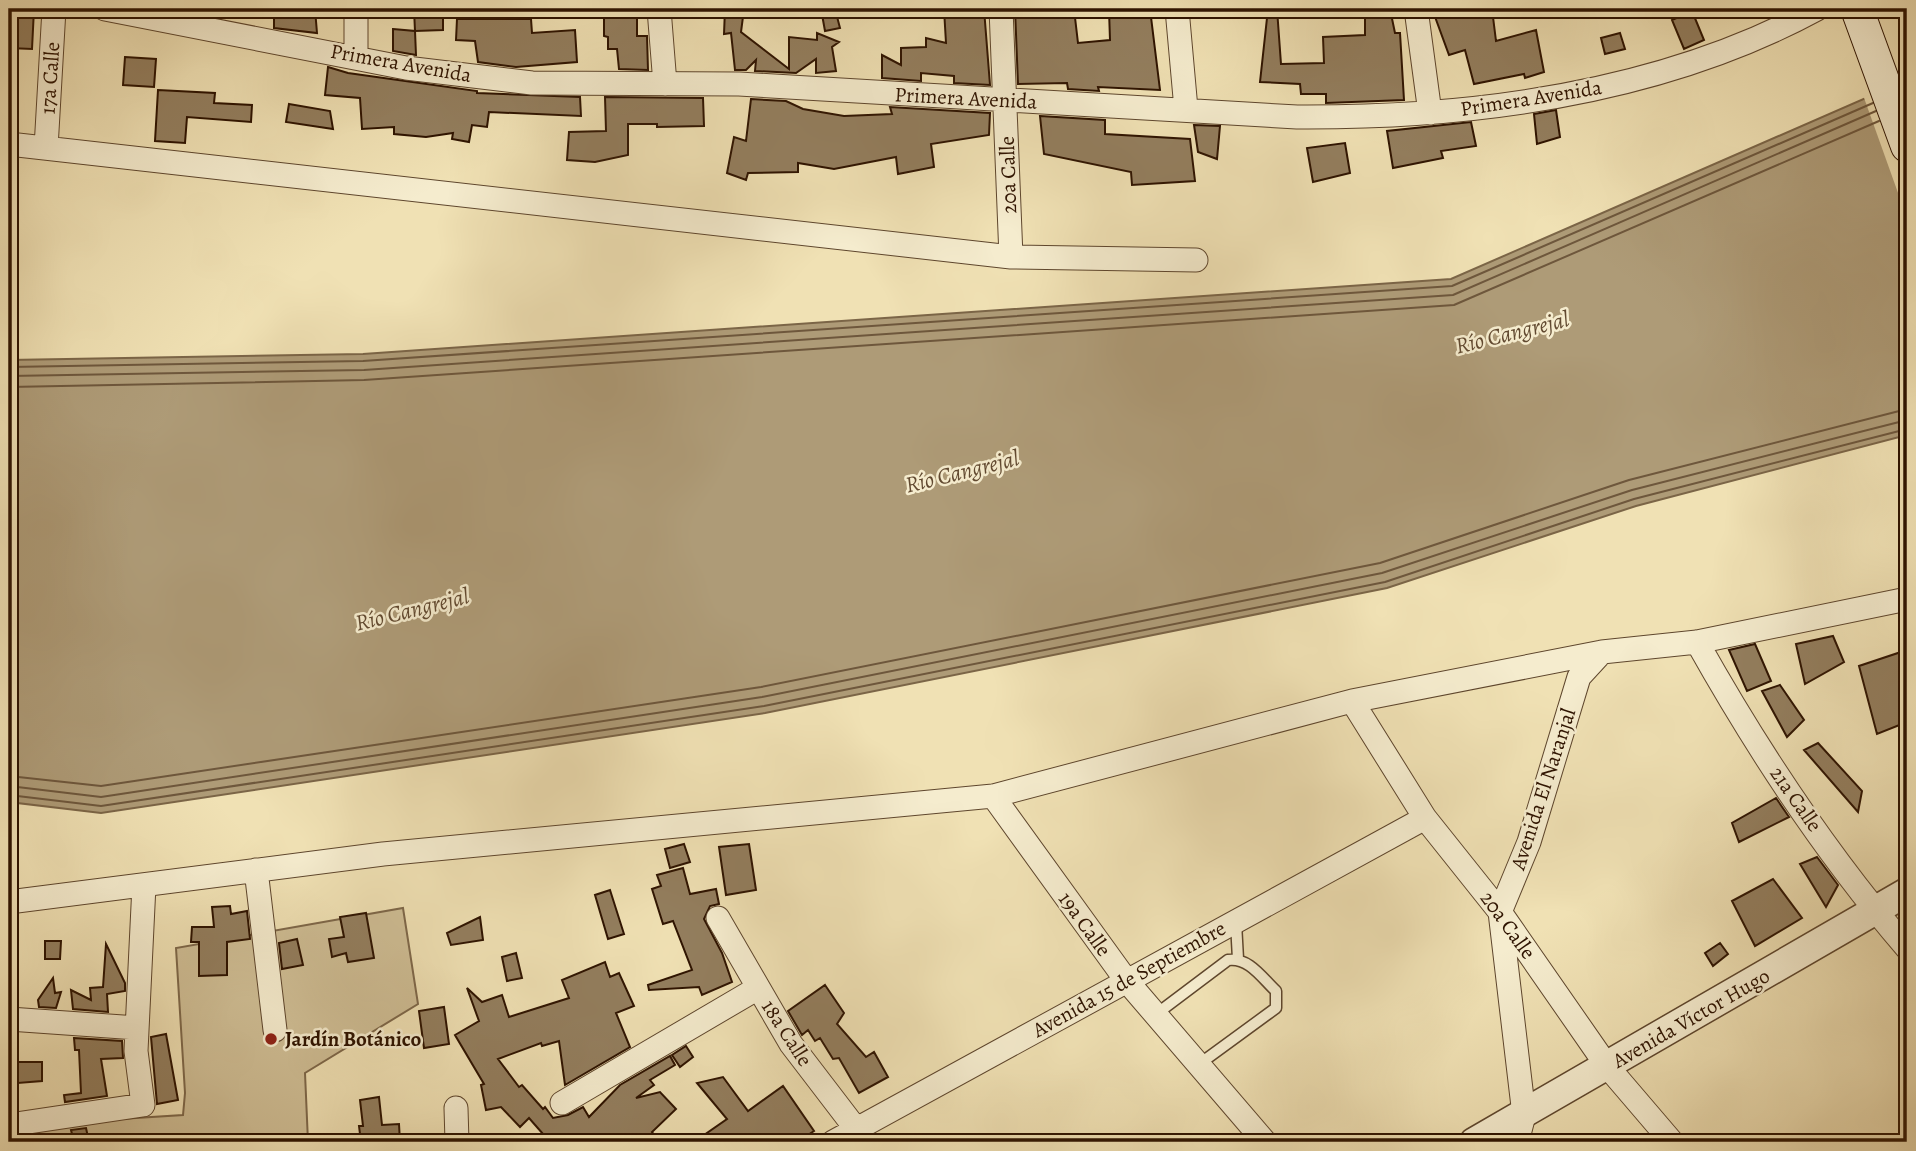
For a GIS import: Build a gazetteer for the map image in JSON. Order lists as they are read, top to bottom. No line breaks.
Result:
{"streets":{"street":["Primera Avenida","17a Calle","20a Calle","Avenida El Naranjal","21a Calle","19a Calle","Avenida 15 de Septiembre","Avenida Víctor Hugo","18a Calle"]},"crossings":[["Primera Avenida","20a Calle"],["20a Calle","Avenida El Naranjal"],["20a Calle","Avenida 15 de Septiembre"],["20a Calle","Avenida Víctor Hugo"],["Avenida El Naranjal","Avenida Víctor Hugo"],["21a Calle","Avenida Víctor Hugo"],["19a Calle","Avenida 15 de Septiembre"],["Avenida 15 de Septiembre","18a Calle"]],"water":["Río Cangrejal"],"places":["Jardín Botánico"]}
